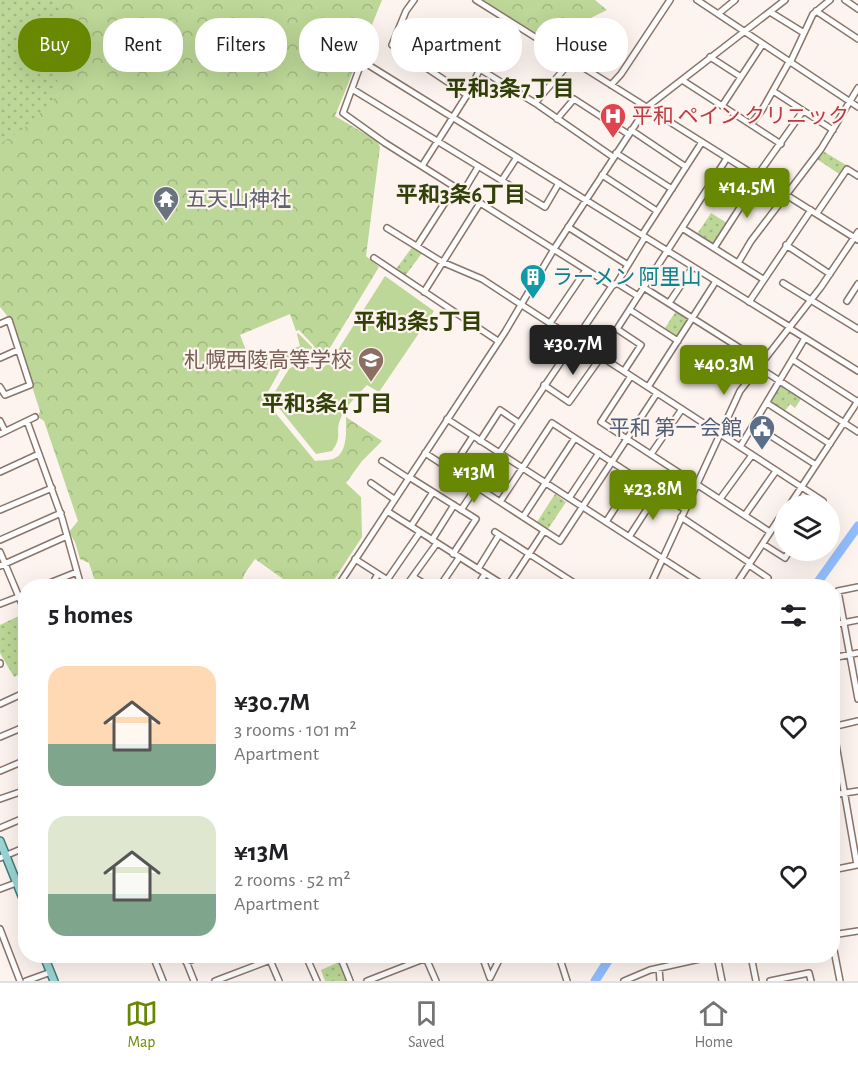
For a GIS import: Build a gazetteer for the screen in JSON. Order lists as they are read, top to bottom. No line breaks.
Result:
{"districts":["平和3条7丁目","平和3条6丁目","平和3条5丁目","平和3条4丁目"],"places":{"hospital":["平和 ペイン クリニック"],"temple":["五天山神社"],"building":["ラーメン 阿里山"],"school or university":["札幌西陵高等学校"],"public building":["平和 第一 会館"]},"page":{"chip":["Buy","Rent","Filters","New","Apartment","House"],"price":["¥14.5M","¥30.7M","¥40.3M","¥13M","¥23.8M"],"heading":"5 homes","list":[{"name":"¥30.7M","note":"3 rooms · 101 m² · Apartment"},{"name":"¥13M","note":"2 rooms · 52 m² · Apartment"}],"tabs":["Map","Saved","Home"]}}
